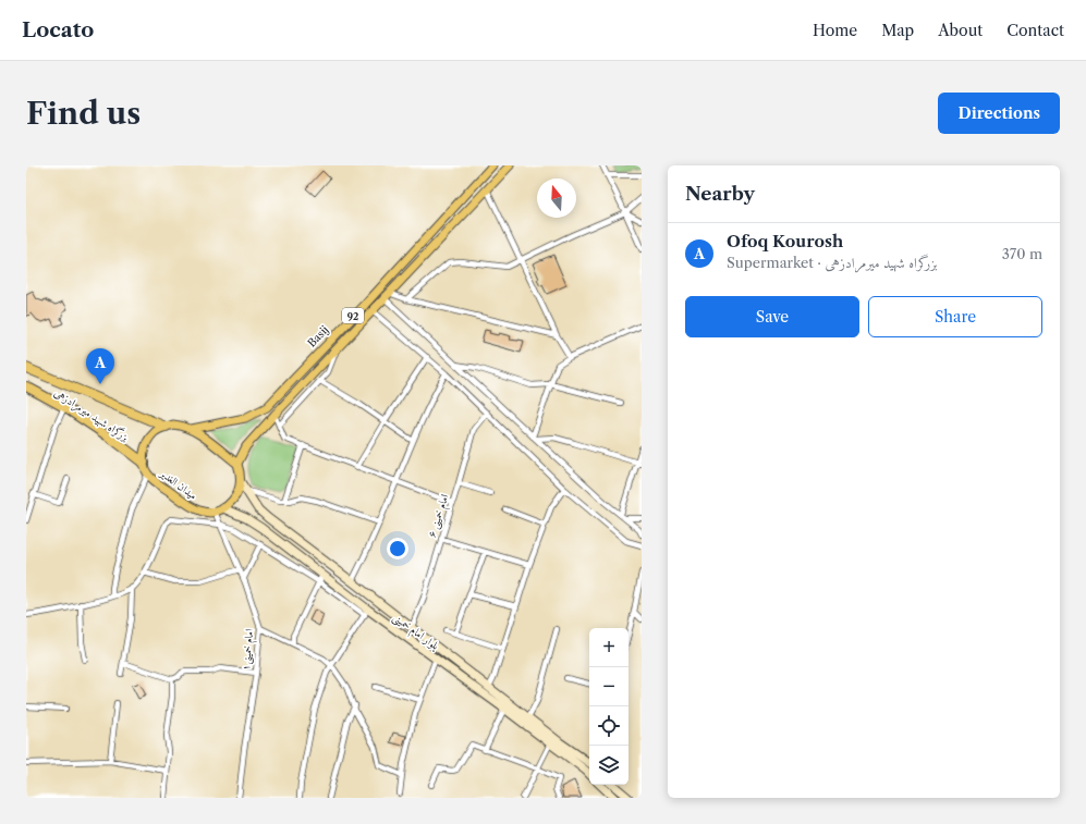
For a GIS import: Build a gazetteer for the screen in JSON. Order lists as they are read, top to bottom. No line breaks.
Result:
{"streets":{"highway":["92","بزرگراه شهید میرمرادزهی"],"main road":["Basij","میدان الغدیر","بلوار امام خمینی"],"street":["امام خمینی ۶","امام خمینی۱"]},"crossings":[["92","Basij"],["92","بزرگراه شهید میرمرادزهی"],["92","میدان الغدیر"],["92","بلوار امام خمینی"],["92","امام خمینی۱"],["Basij","بزرگراه شهید میرمرادزهی"],["Basij","میدان الغدیر"],["Basij","بلوار امام خمینی"],["Basij","امام خمینی۱"],["بزرگراه شهید میرمرادزهی","میدان الغدیر"],["بزرگراه شهید میرمرادزهی","بلوار امام خمینی"],["بزرگراه شهید میرمرادزهی","امام خمینی۱"],["میدان الغدیر","بلوار امام خمینی"],["میدان الغدیر","امام خمینی۱"],["امام خمینی ۶","بلوار امام خمینی"],["بلوار امام خمینی","امام خمینی۱"]],"north":"top","page":{"header":"Locato","nav":["Home","Map","About","Contact"],"buttons":["Directions",["Save","Share"]],"title":"Find us","heading":"Nearby","list":[{"mark":"A","name":"Ofoq Kourosh","note":"Supermarket · بزرگراه شهید میرمرادزهی","value":"370 m"}],"pins":"A","map_buttons":["+","−"]}}
